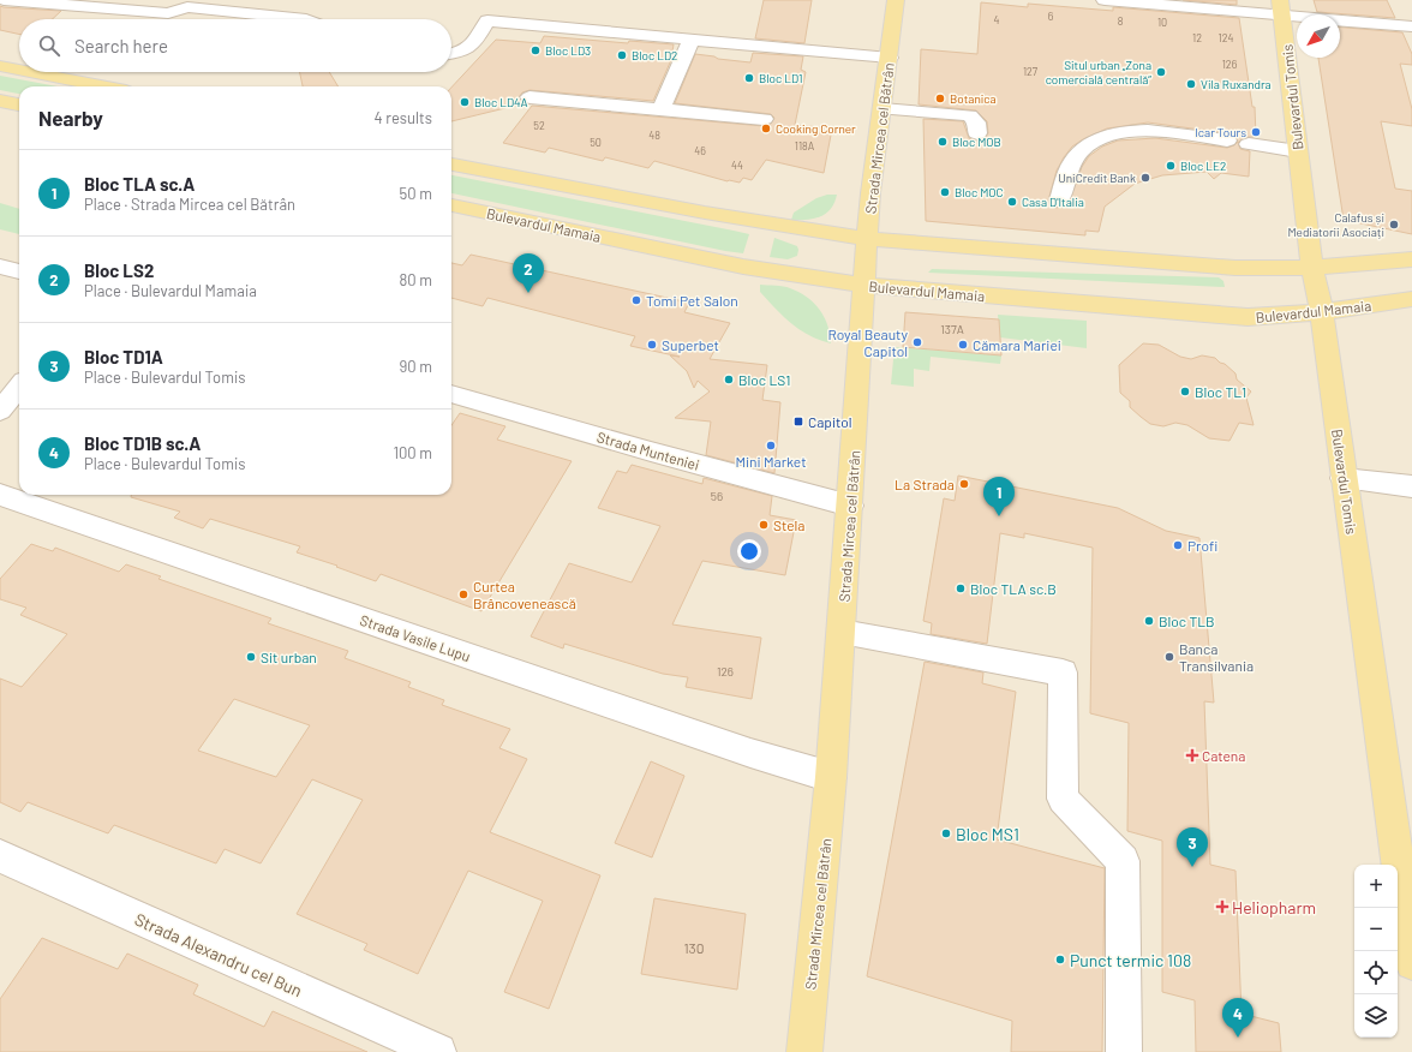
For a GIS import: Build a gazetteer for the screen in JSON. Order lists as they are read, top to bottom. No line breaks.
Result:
{"streets":{"main road":["Bulevardul Tomis","Strada Mircea cel Bătrân","Bulevardul Mamaia"],"street":["Strada Munteniei","Strada Vasile Lupu","Strada Alexandru cel Bun"]},"crossings":[["Bulevardul Tomis","Bulevardul Mamaia"],["Strada Mircea cel Bătrân","Bulevardul Mamaia"],["Strada Mircea cel Bătrân","Strada Munteniei"],["Strada Mircea cel Bătrân","Strada Vasile Lupu"]],"places":{"other":["Bloc LD3","Bloc LD2","Situl urban „Zona comercială centrală”","Bloc LD1","Vila Ruxandra","Botanica","Bloc LD4A","Cooking Corner","Icar Tours","Bloc MOB","Bloc LE2","UniCredit Bank","Bloc MOC","Casa D'Italia","Calafus și Mediatorii Asociați","Tomi Pet Salon","Royal Beauty Capitol","Superbet","Cămara Mariei","Bloc LS1","Bloc TL1","Mini Market","La Strada","Stela","Profi","Bloc TLA sc.B","Curtea Brâncovenească","Bloc TLB","Sit urban","Banca Transilvania","Bloc MS1","Punct termic 108"],"transit":["Capitol"],"health":["Catena","Heliopharm"]},"house_numbers":["6","4","8","10","12","124","126","127","52","48","50","118A","46","44","137A","56","126","130"],"north":"bottom left","page":{"search":"Search here","heading":["Nearby","4 results"],"list":[{"mark":"1","name":"Bloc TLA sc.A","note":"Place · Strada Mircea cel Bătrân","value":"50 m"},{"mark":"2","name":"Bloc LS2","note":"Place · Bulevardul Mamaia","value":"80 m"},{"mark":"3","name":"Bloc TD1A","note":"Place · Bulevardul Tomis","value":"90 m"},{"mark":"4","name":"Bloc TD1B sc.A","note":"Place · Bulevardul Tomis","value":"100 m"}],"pins":["2","1","3","4"],"map_buttons":["+","−"]}}
